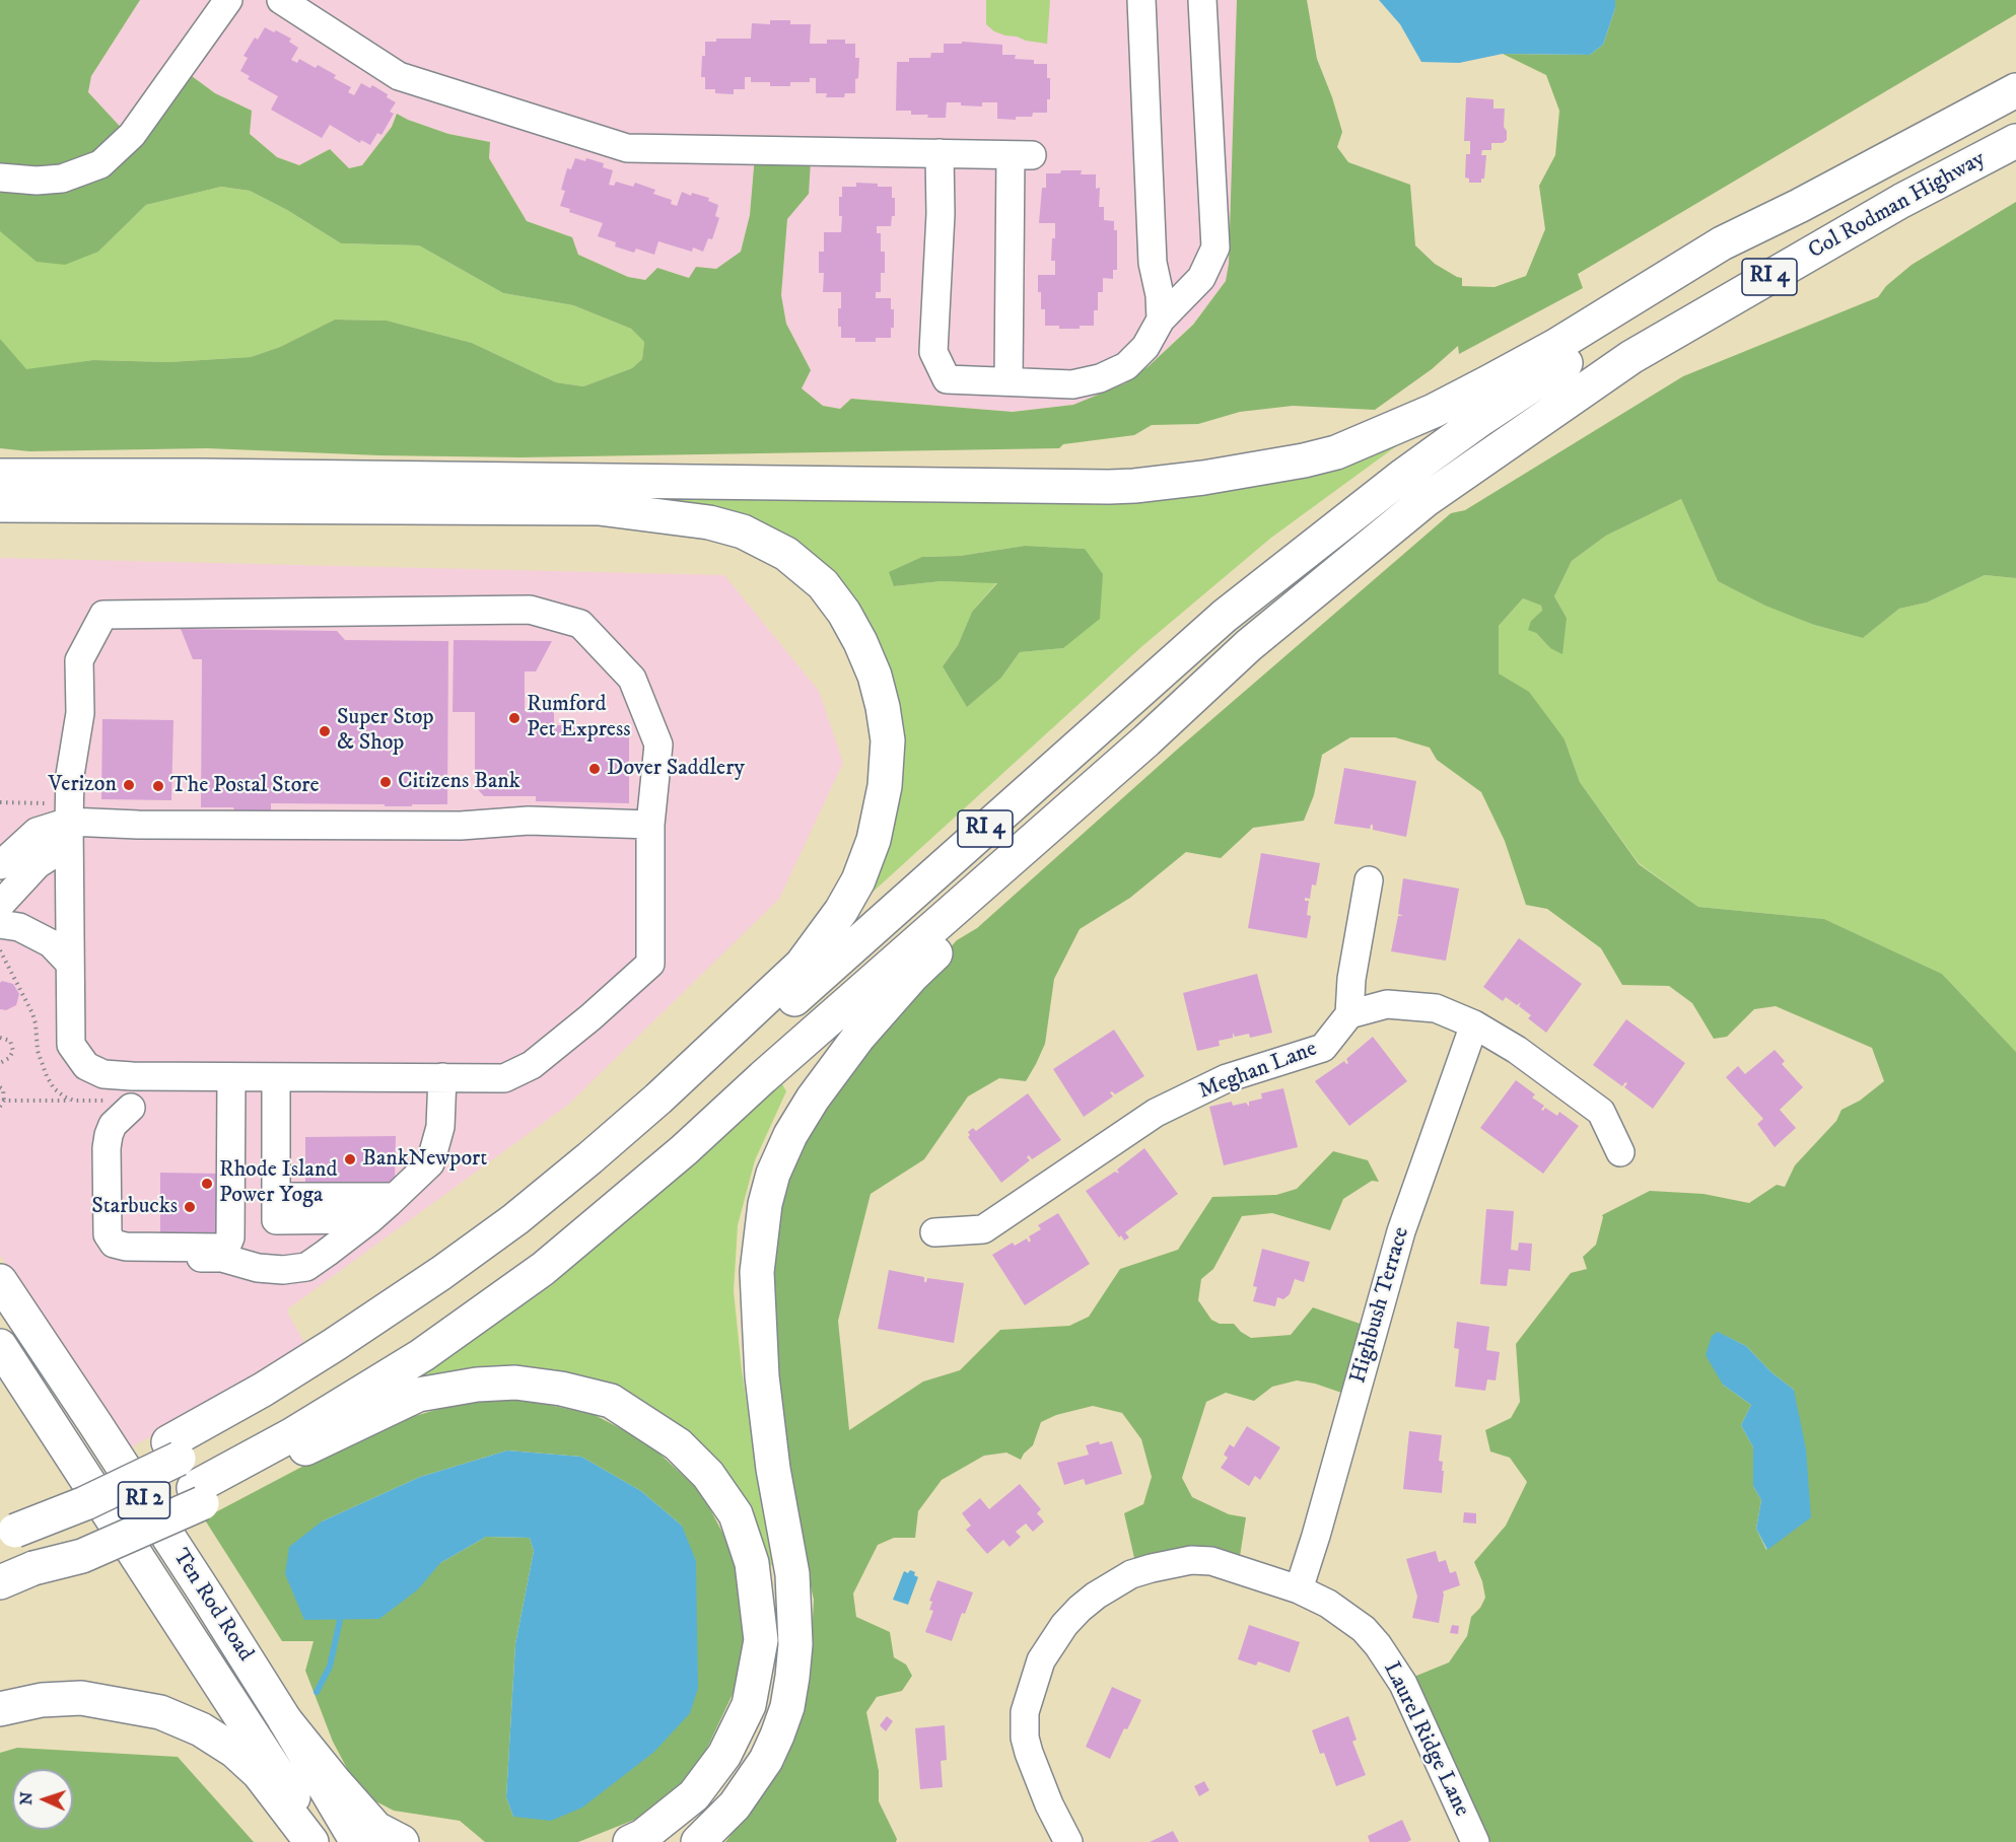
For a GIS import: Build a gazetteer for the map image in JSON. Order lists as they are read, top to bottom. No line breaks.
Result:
{"streets":{"main road":["Col Rodman Highway","RI 4","RI 2","Ten Rod Road"],"street":["Meghan Lane","Highbush Terrace","Laurel Ridge Lane"]},"crossings":[["Col Rodman Highway","RI 4"],["Highbush Terrace","Laurel Ridge Lane"]],"places":["Rumford Pet Express","Super Stop & Shop","Dover Saddlery","Citizens Bank","Verizon","The Postal Store","BankNewport","Rhode Island Power Yoga","Starbucks"],"north":"left"}
